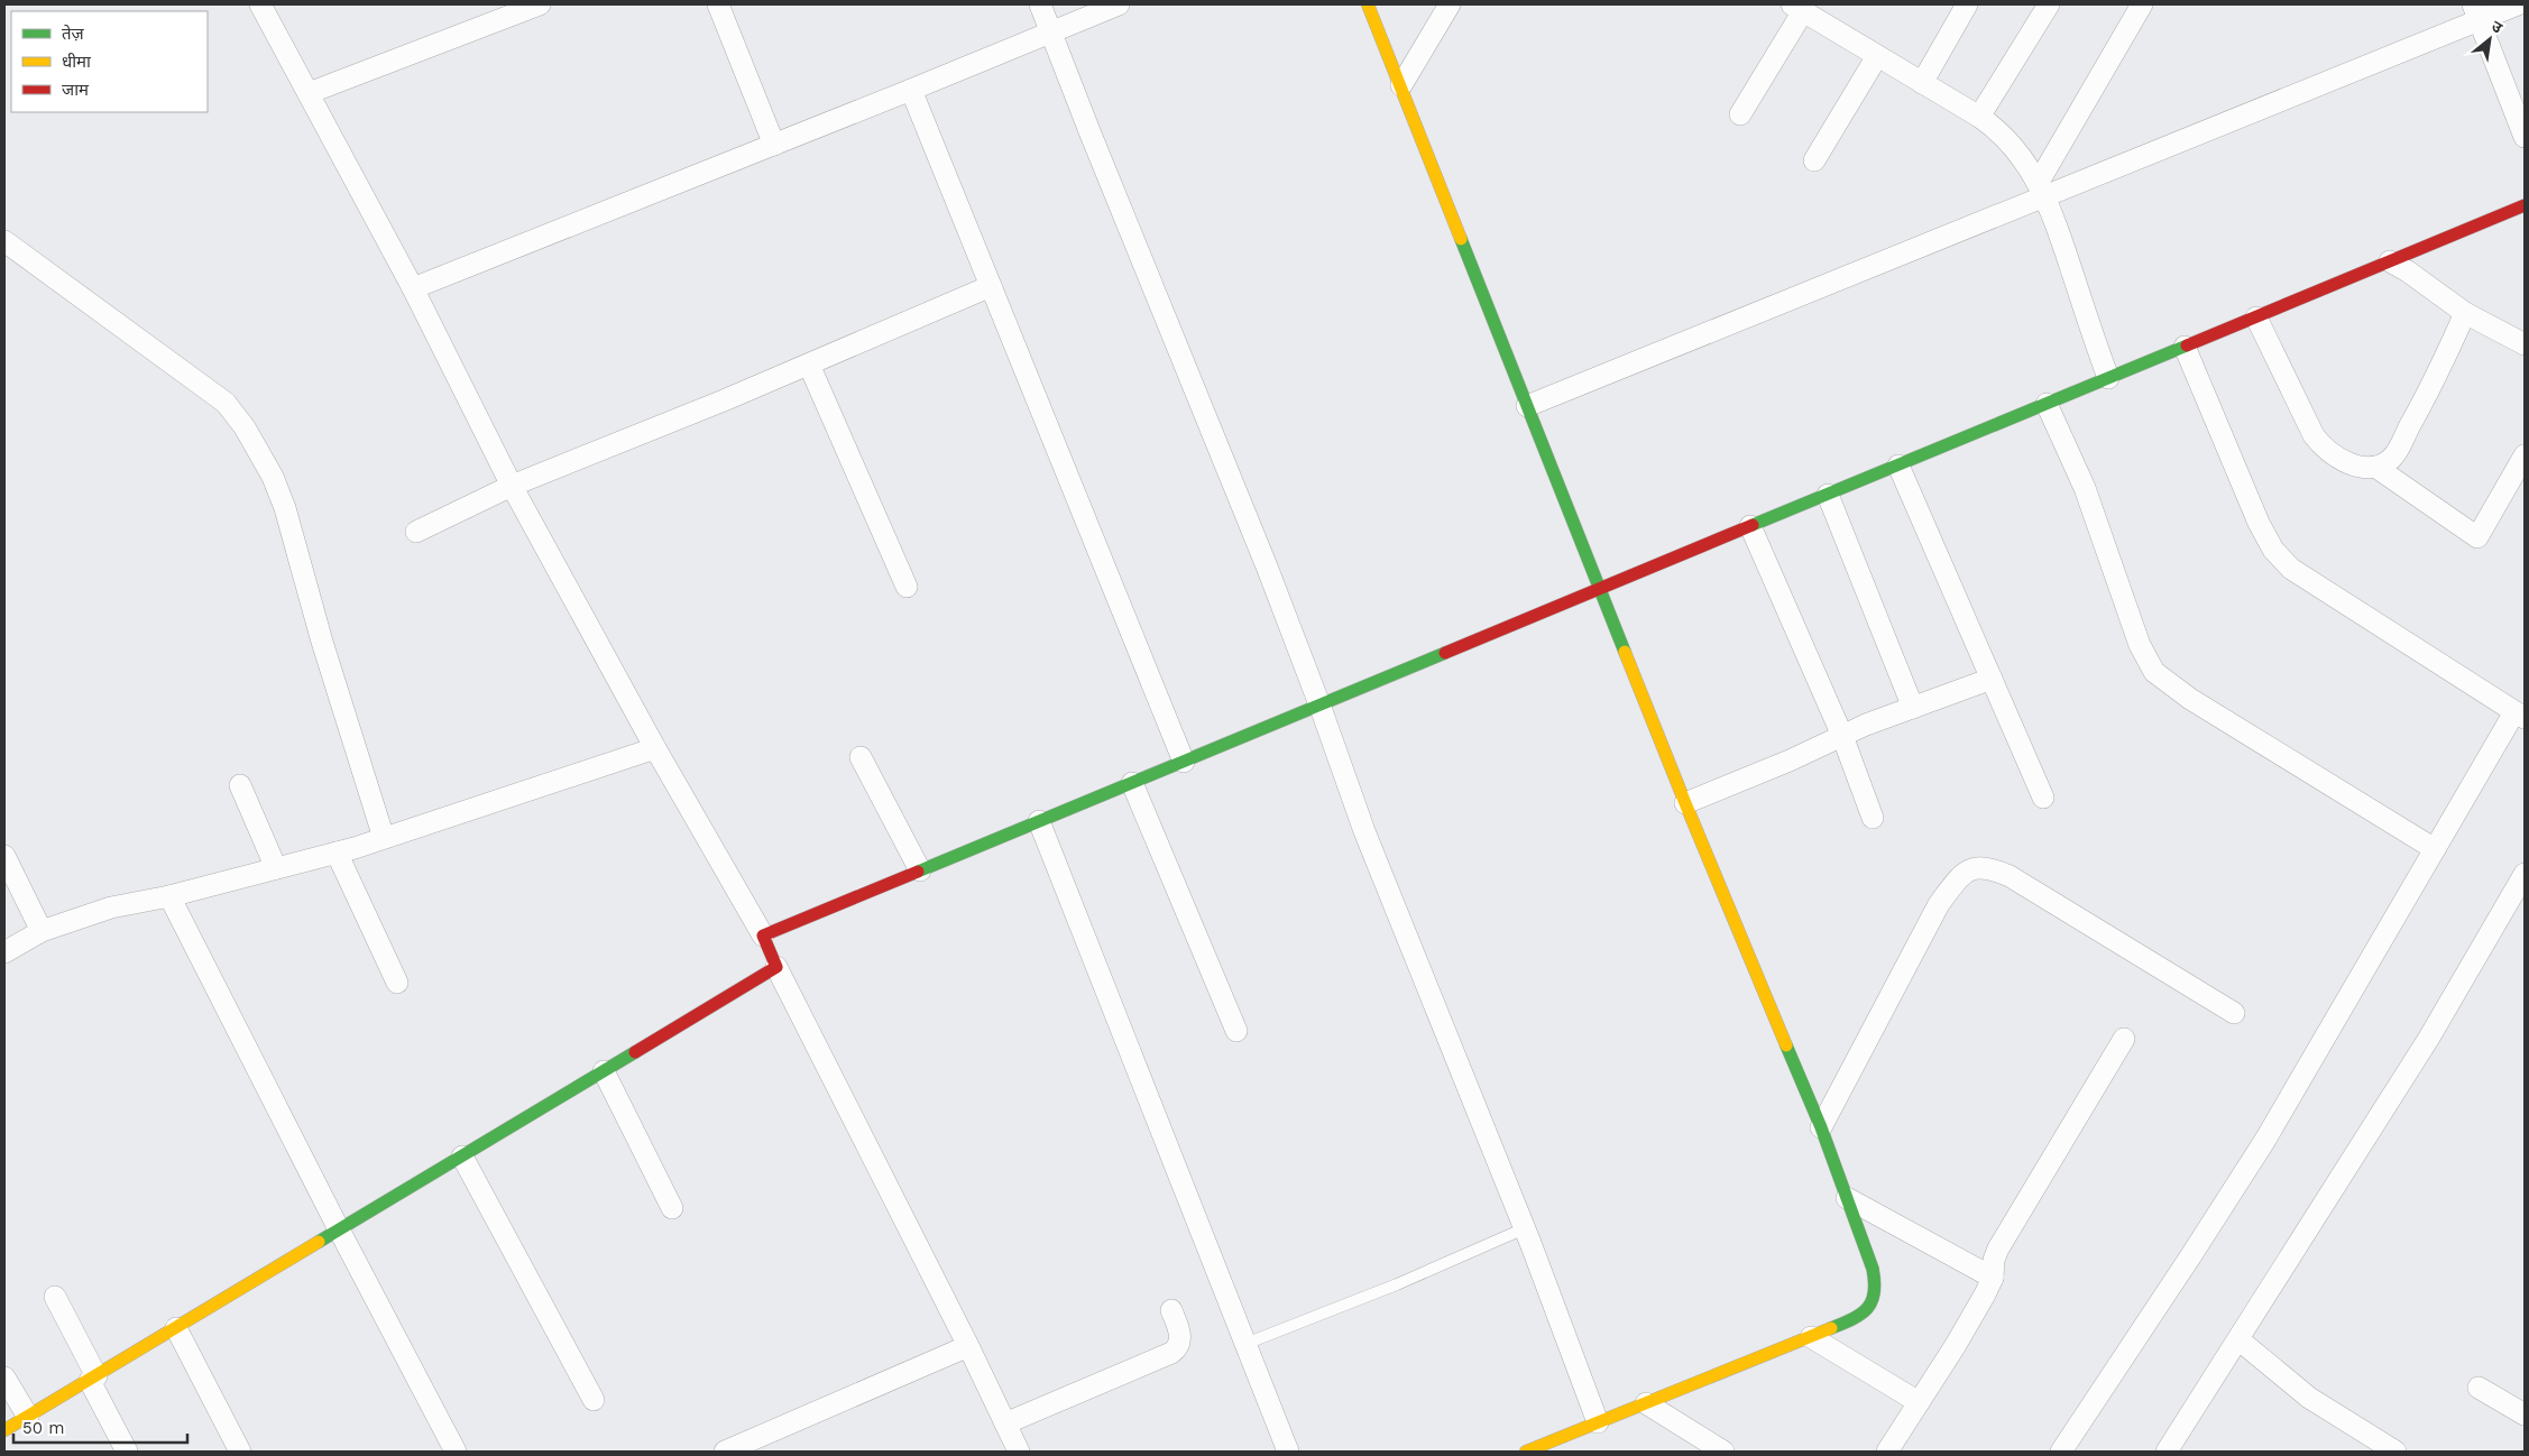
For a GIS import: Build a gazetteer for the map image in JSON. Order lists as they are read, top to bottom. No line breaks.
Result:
{"legend":["तेज़","धीमा","जाम"],"scale_bar":"50 m","north":"top right"}
